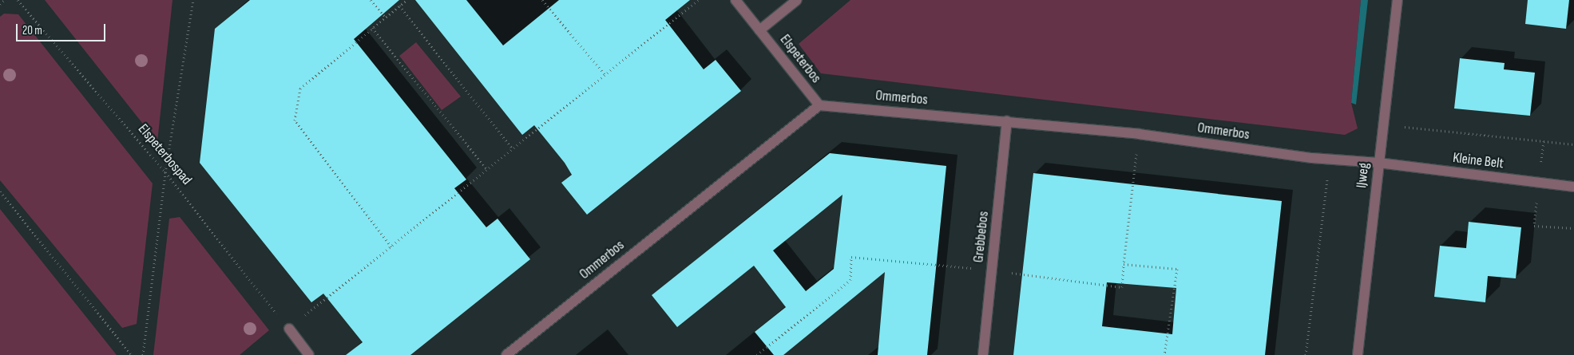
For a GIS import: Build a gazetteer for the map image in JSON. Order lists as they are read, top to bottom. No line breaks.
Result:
{"streets":{"street":["Elspeterbos","Ommerbos","Kleine Belt","IJweg","Grebbebos"],"path":["Elspeterbospad"]},"crossings":[["Elspeterbos","Ommerbos"],["Ommerbos","Kleine Belt"],["Ommerbos","IJweg"],["Ommerbos","Grebbebos"],["Kleine Belt","IJweg"]],"scale_bar":"20 m"}
